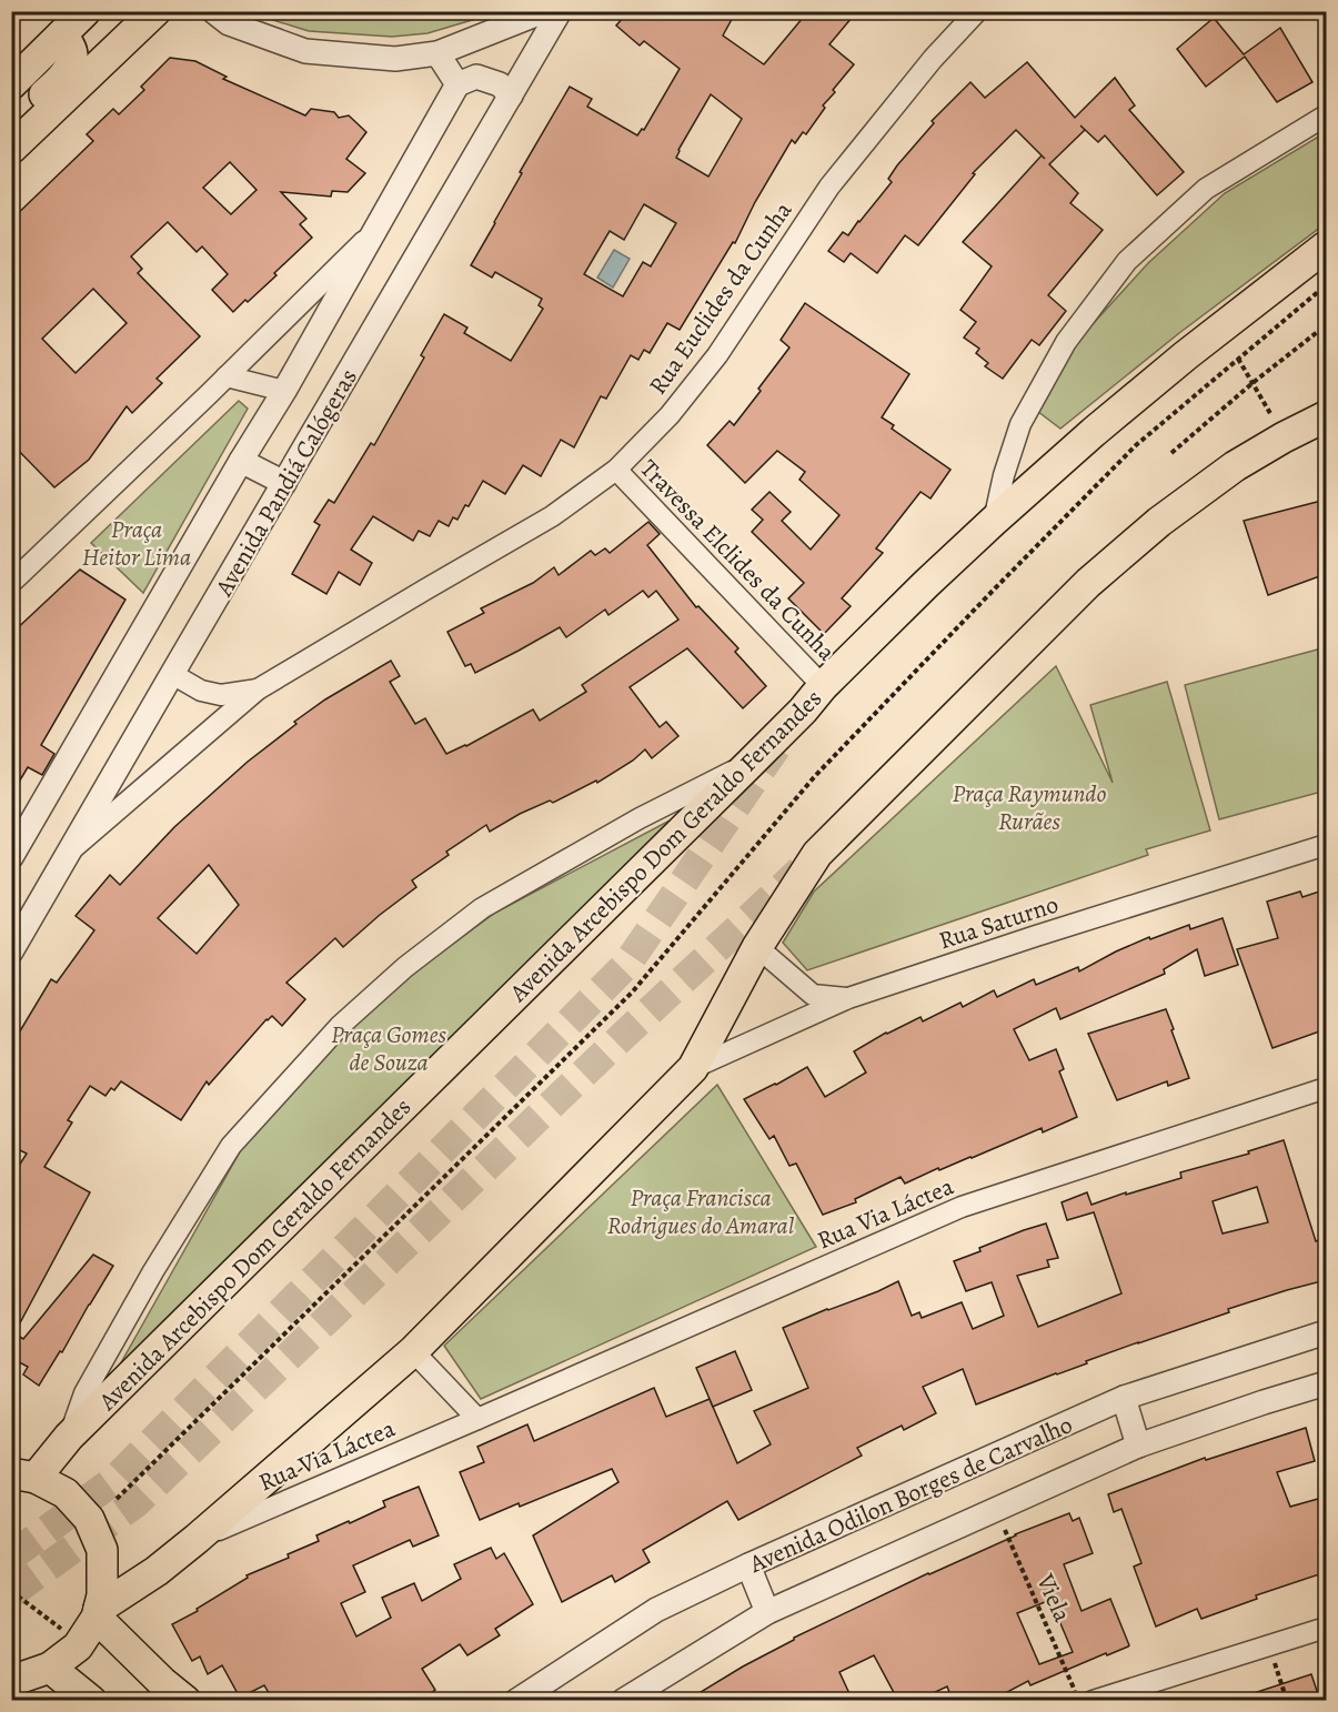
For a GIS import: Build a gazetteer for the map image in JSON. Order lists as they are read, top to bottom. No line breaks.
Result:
{"streets":{"main road":["Avenida Arcebispo Dom Geraldo Fernandes"],"street":["Rua Euclides da Cunha","Avenida Pandiá Calógeras","Travessa Elclides da Cunha","Rua Saturno","Rua Via Láctea","Avenida Odilon Borges de Carvalho"],"path":["Viela"]},"crossings":[["Rua Euclides da Cunha","Avenida Pandiá Calógeras"],["Rua Euclides da Cunha","Travessa Elclides da Cunha"],["Travessa Elclides da Cunha","Avenida Arcebispo Dom Geraldo Fernandes"],["Avenida Odilon Borges de Carvalho","Viela"]],"parks":["Praça Heitor Lima","Praça Raymundo Rurães","Praça Gomes de Souza","Praça Francisca Rodrigues do Amaral"]}
